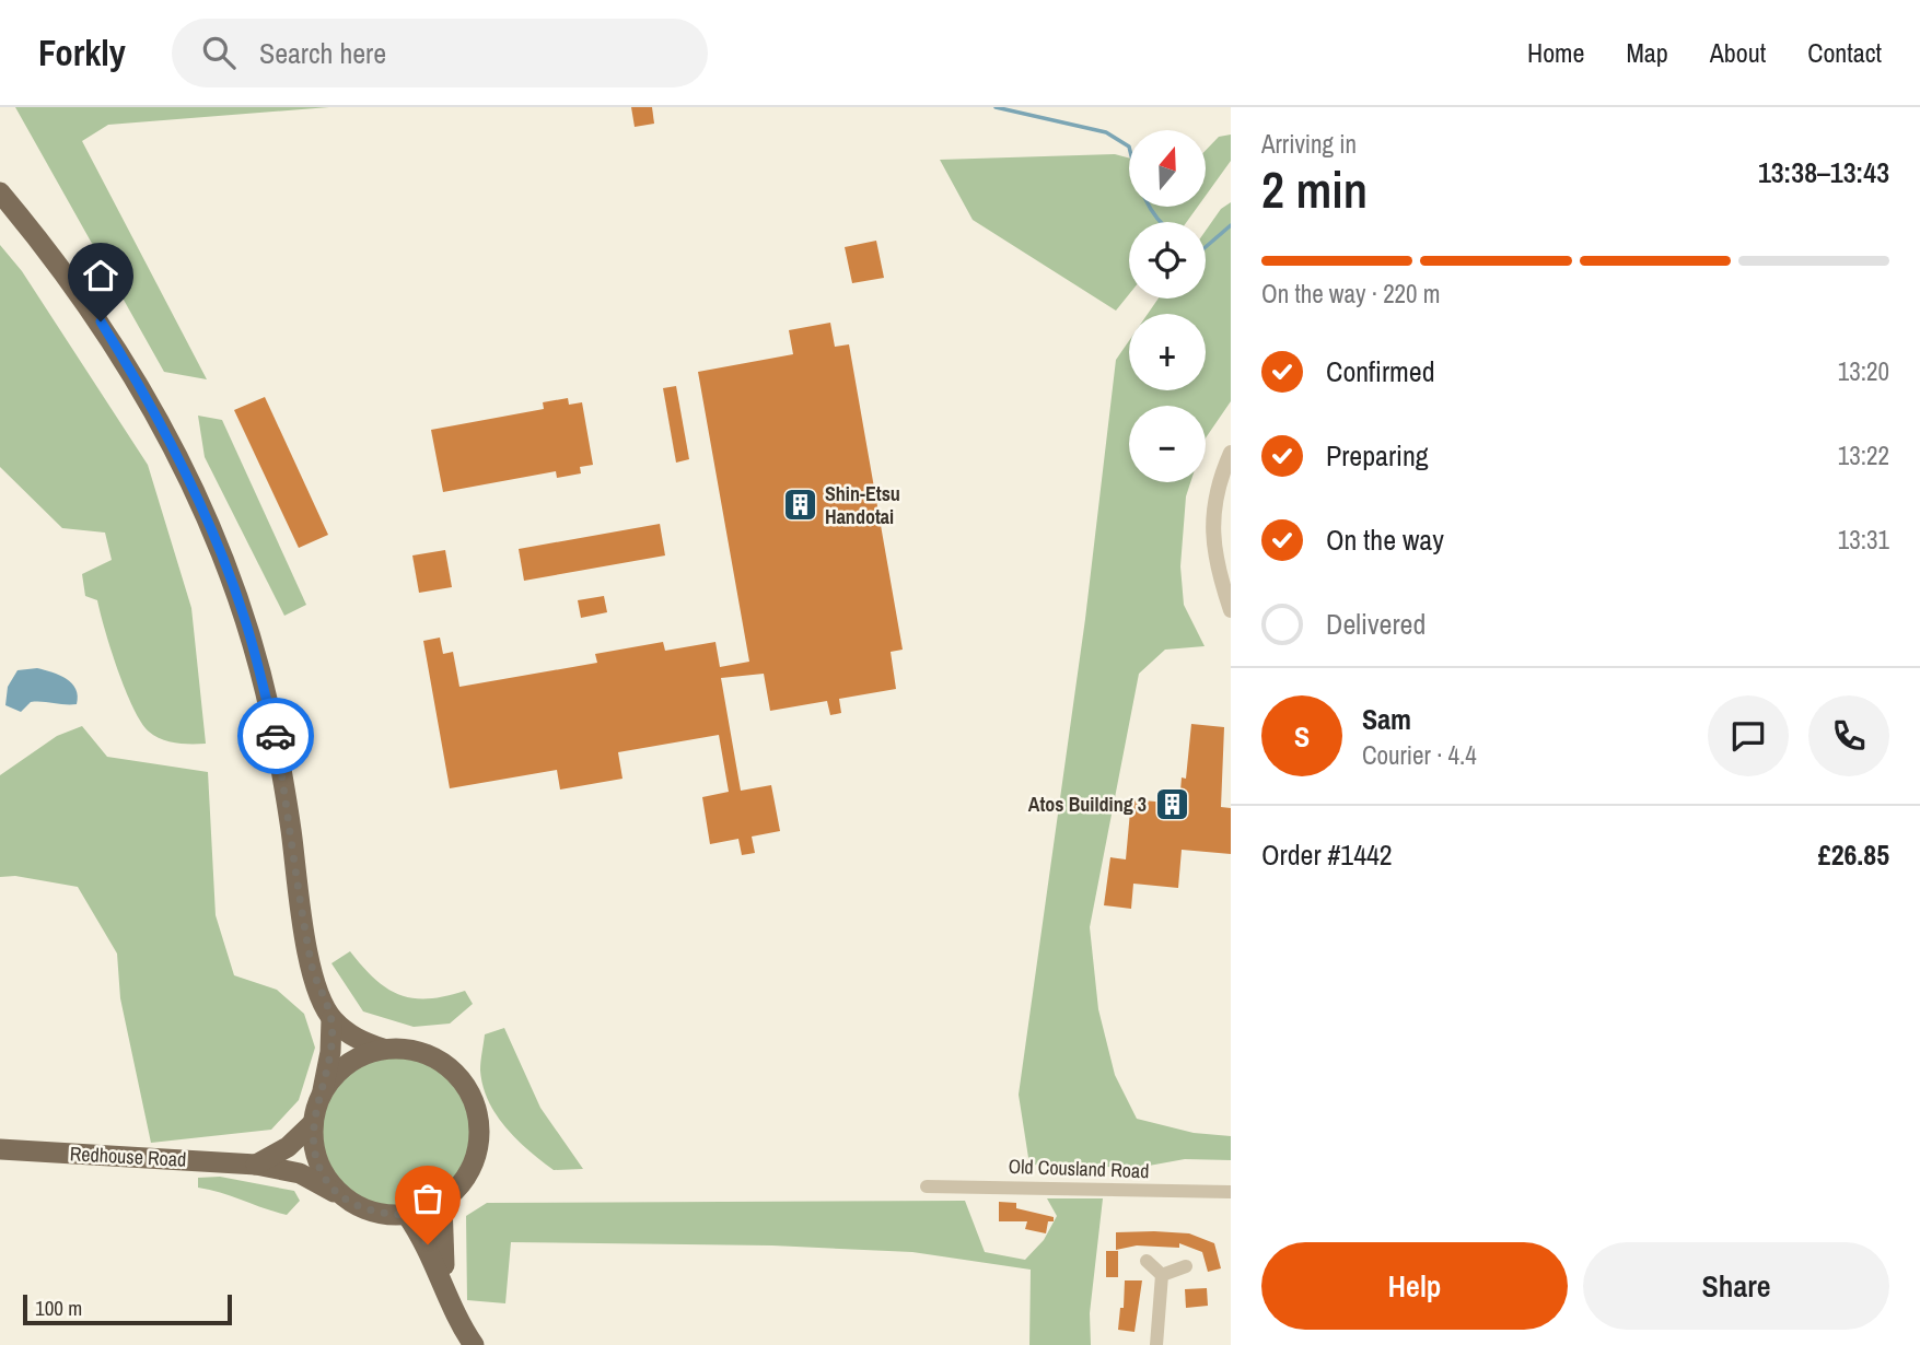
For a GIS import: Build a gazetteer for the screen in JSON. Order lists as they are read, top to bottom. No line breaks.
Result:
{"streets":{"main road":["Redhouse Road"],"street":["Old Cousland Road"]},"places":{"building":["Shin-Etsu Handotai","Atos Building 3"]},"scale_bar":"100 m","north":"top","page":{"header":"Forkly","search":"Search here","nav":["Home","Map","About","Contact"],"heading":["2 min","Arriving in","13:38–13:43"],"panel":["Sam","Courier · 4.4","Order #1442","£26.85"],"map_buttons":["+","−"],"bar":"On the way · 220 m","list":[["Confirmed","13:20"],["Preparing","13:22"],["On the way","13:31"],"Delivered"],"round":"S","buttons":["Help","Share"],"scale":"100 m"}}
